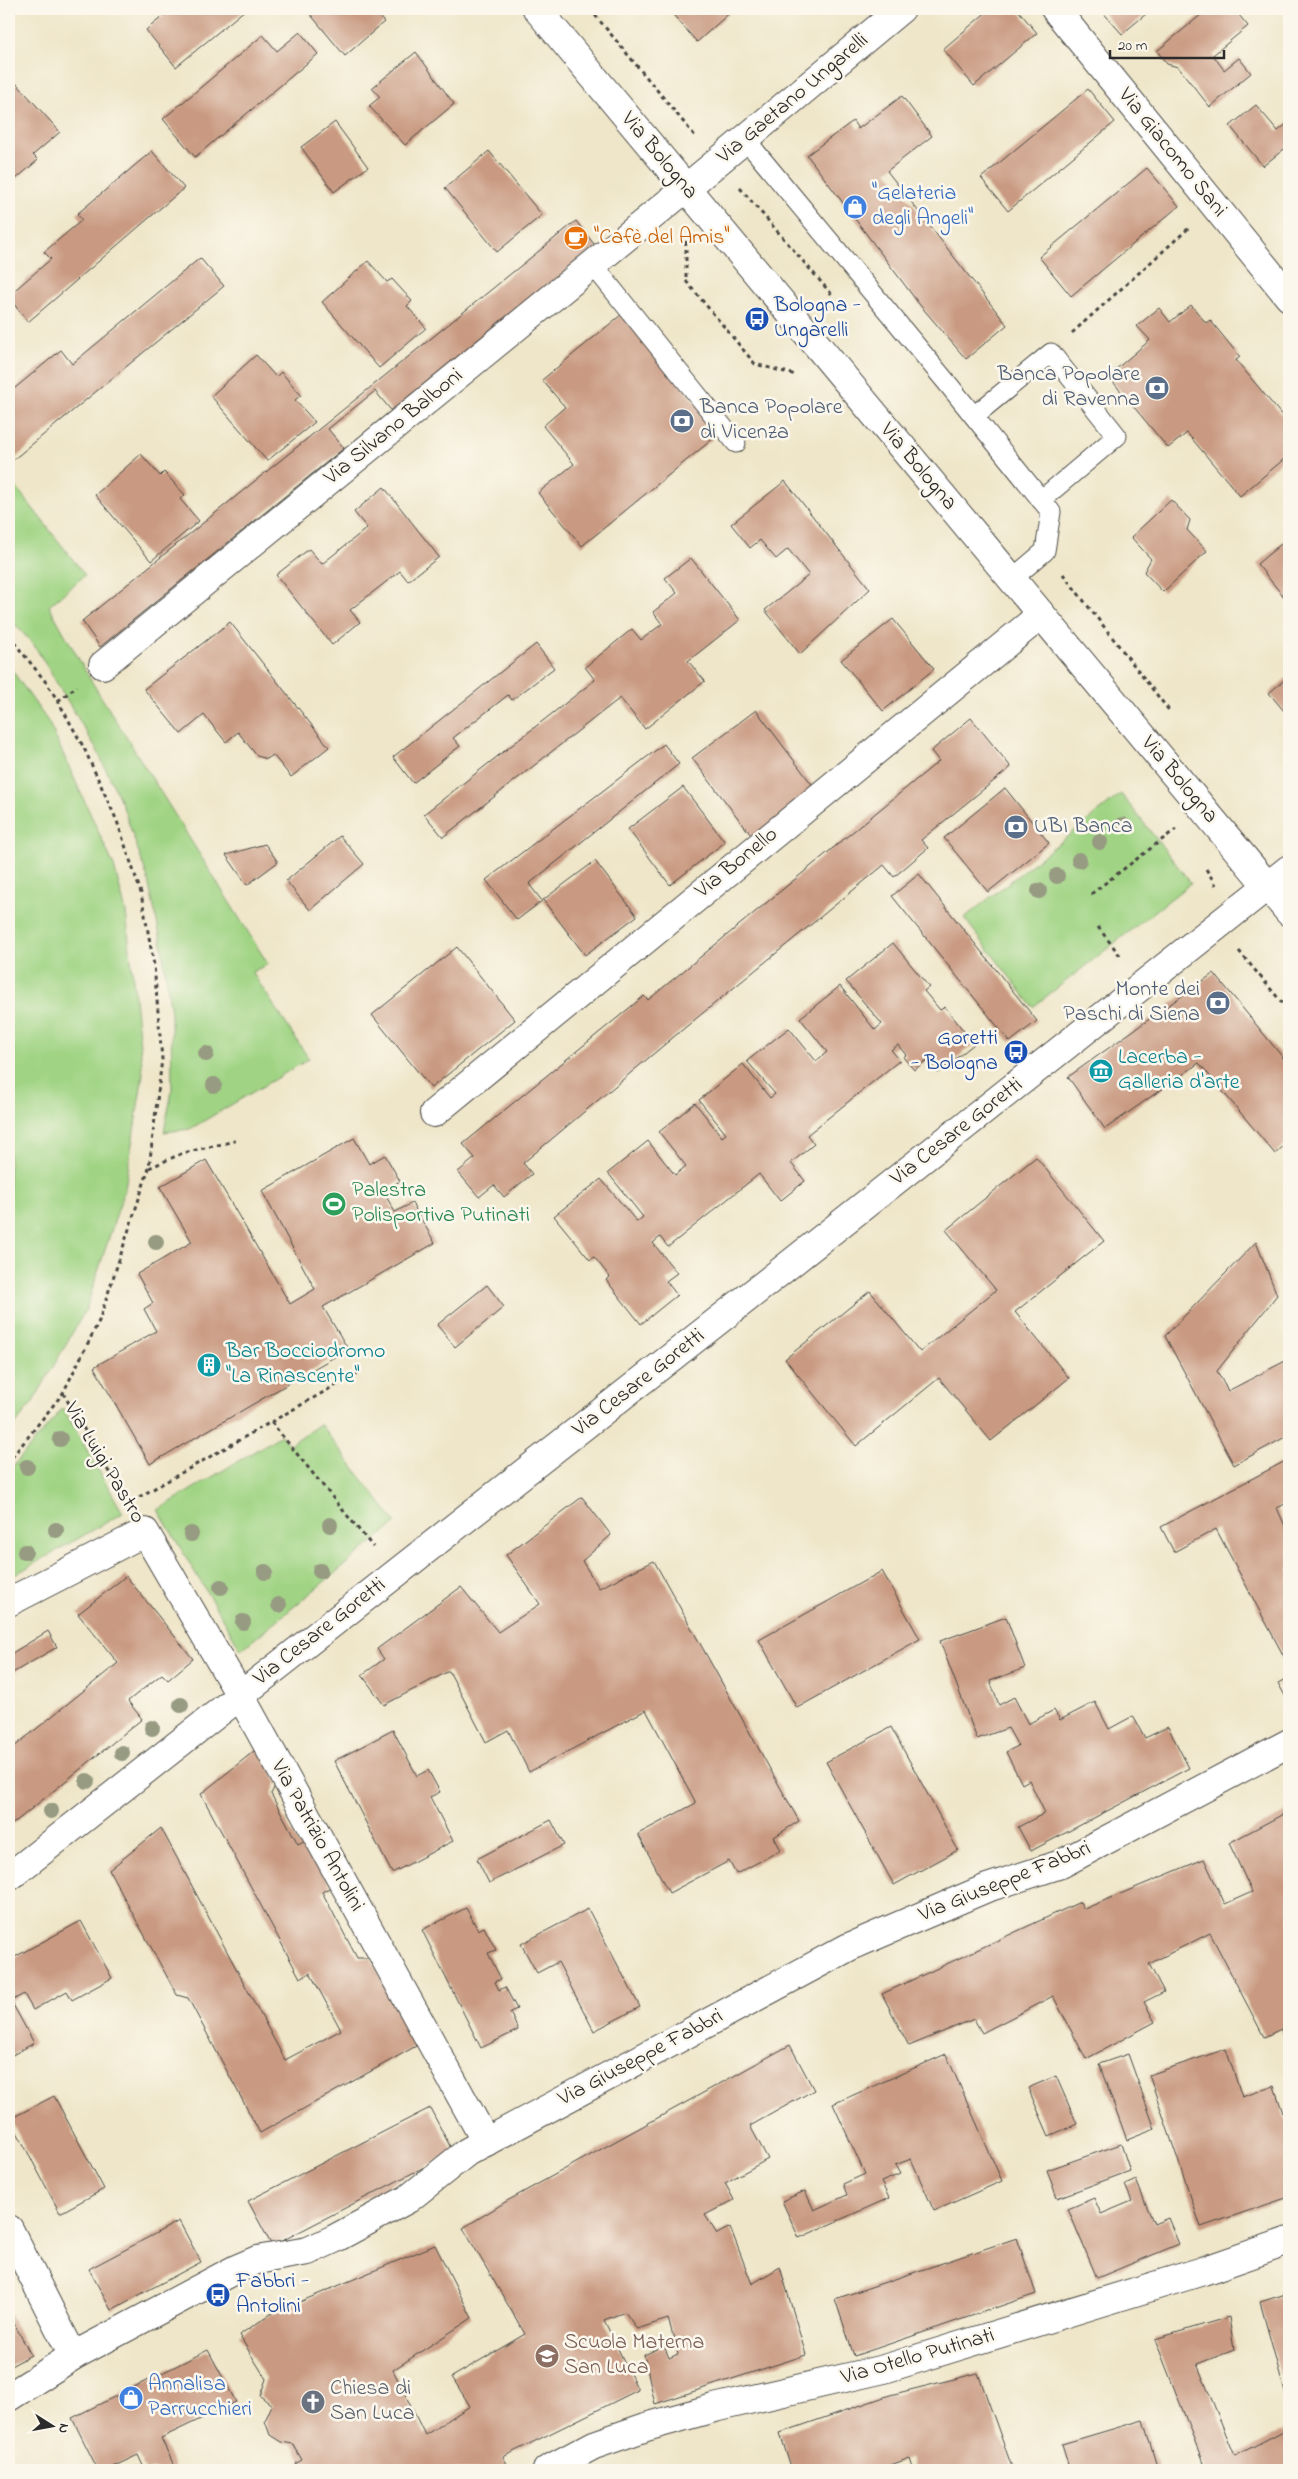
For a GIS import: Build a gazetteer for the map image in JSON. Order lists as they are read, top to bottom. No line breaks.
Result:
{"streets":{"street":["Via Gaetano Ungarelli","Via Giacomo Sani","Via Bologna","Via Silvano Balboni","Via Bonello","Via Cesare Goretti","Via Luigi Pastro","Via Patrizio Antolini","Via Giuseppe Fabbri","Via Otello Putinati"]},"crossings":[["Via Gaetano Ungarelli","Via Bologna"],["Via Gaetano Ungarelli","Via Silvano Balboni"],["Via Bologna","Via Silvano Balboni"],["Via Bologna","Via Bonello"],["Via Bologna","Via Cesare Goretti"],["Via Cesare Goretti","Via Patrizio Antolini"],["Via Luigi Pastro","Via Patrizio Antolini"],["Via Patrizio Antolini","Via Giuseppe Fabbri"]],"places":{"shop":["\"Gelateria degli Angeli\"","Annalisa Parrucchieri"],"cafe":["\"Cafè del Amis\""],"bus stop":["Bologna - Ungarelli","Goretti - Bologna","Fabbri - Antolini"],"bank":["Banca Popolare di Ravenna","Banca Popolare di Vicenza","UBI Banca","Monte dei Paschi di Siena"],"museum":["Lacerba - Galleria d'arte"],"sports":["Palestra Polisportiva Putinati"],"building":["Bar Bocciodromo \"La Rinascente\""],"school or university":["Scuola Materna San Luca"],"church":["Chiesa di San Luca"]},"scale_bar":"20 m","north":"right"}
